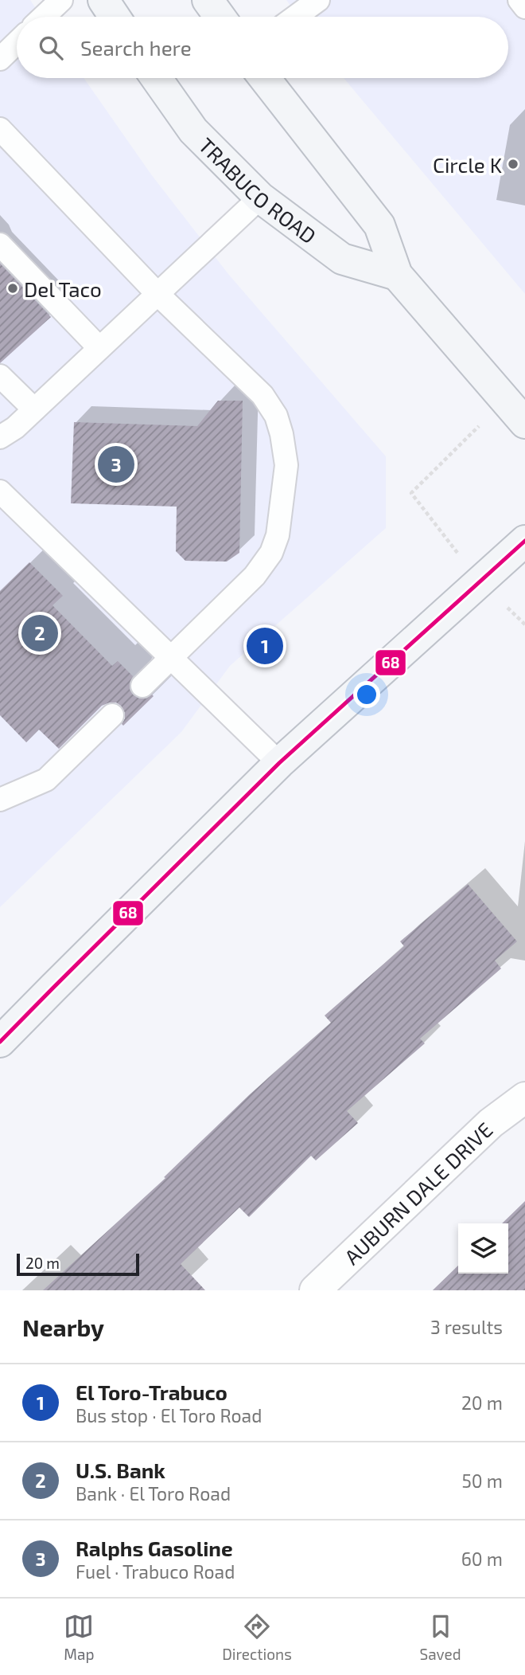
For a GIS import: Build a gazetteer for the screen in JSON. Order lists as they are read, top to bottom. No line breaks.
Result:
{"streets":{"main road":["TRABUCO ROAD"],"street":["AUBURN DALE DRIVE"]},"places":["Circle K","Del Taco"],"lines":["transit line 68"],"scale_bar":"20 m","page":{"search":"Search here","pins":["3","2","1"],"scale":"20 m","heading":["Nearby","3 results"],"list":[{"mark":"1","name":"El Toro-Trabuco","note":"Bus stop · El Toro Road","value":"20 m"},{"mark":"2","name":"U.S. Bank","note":"Bank · El Toro Road","value":"50 m"},{"mark":"3","name":"Ralphs Gasoline","note":"Fuel · Trabuco Road","value":"60 m"}],"nav":["Map","Directions","Saved"]}}
